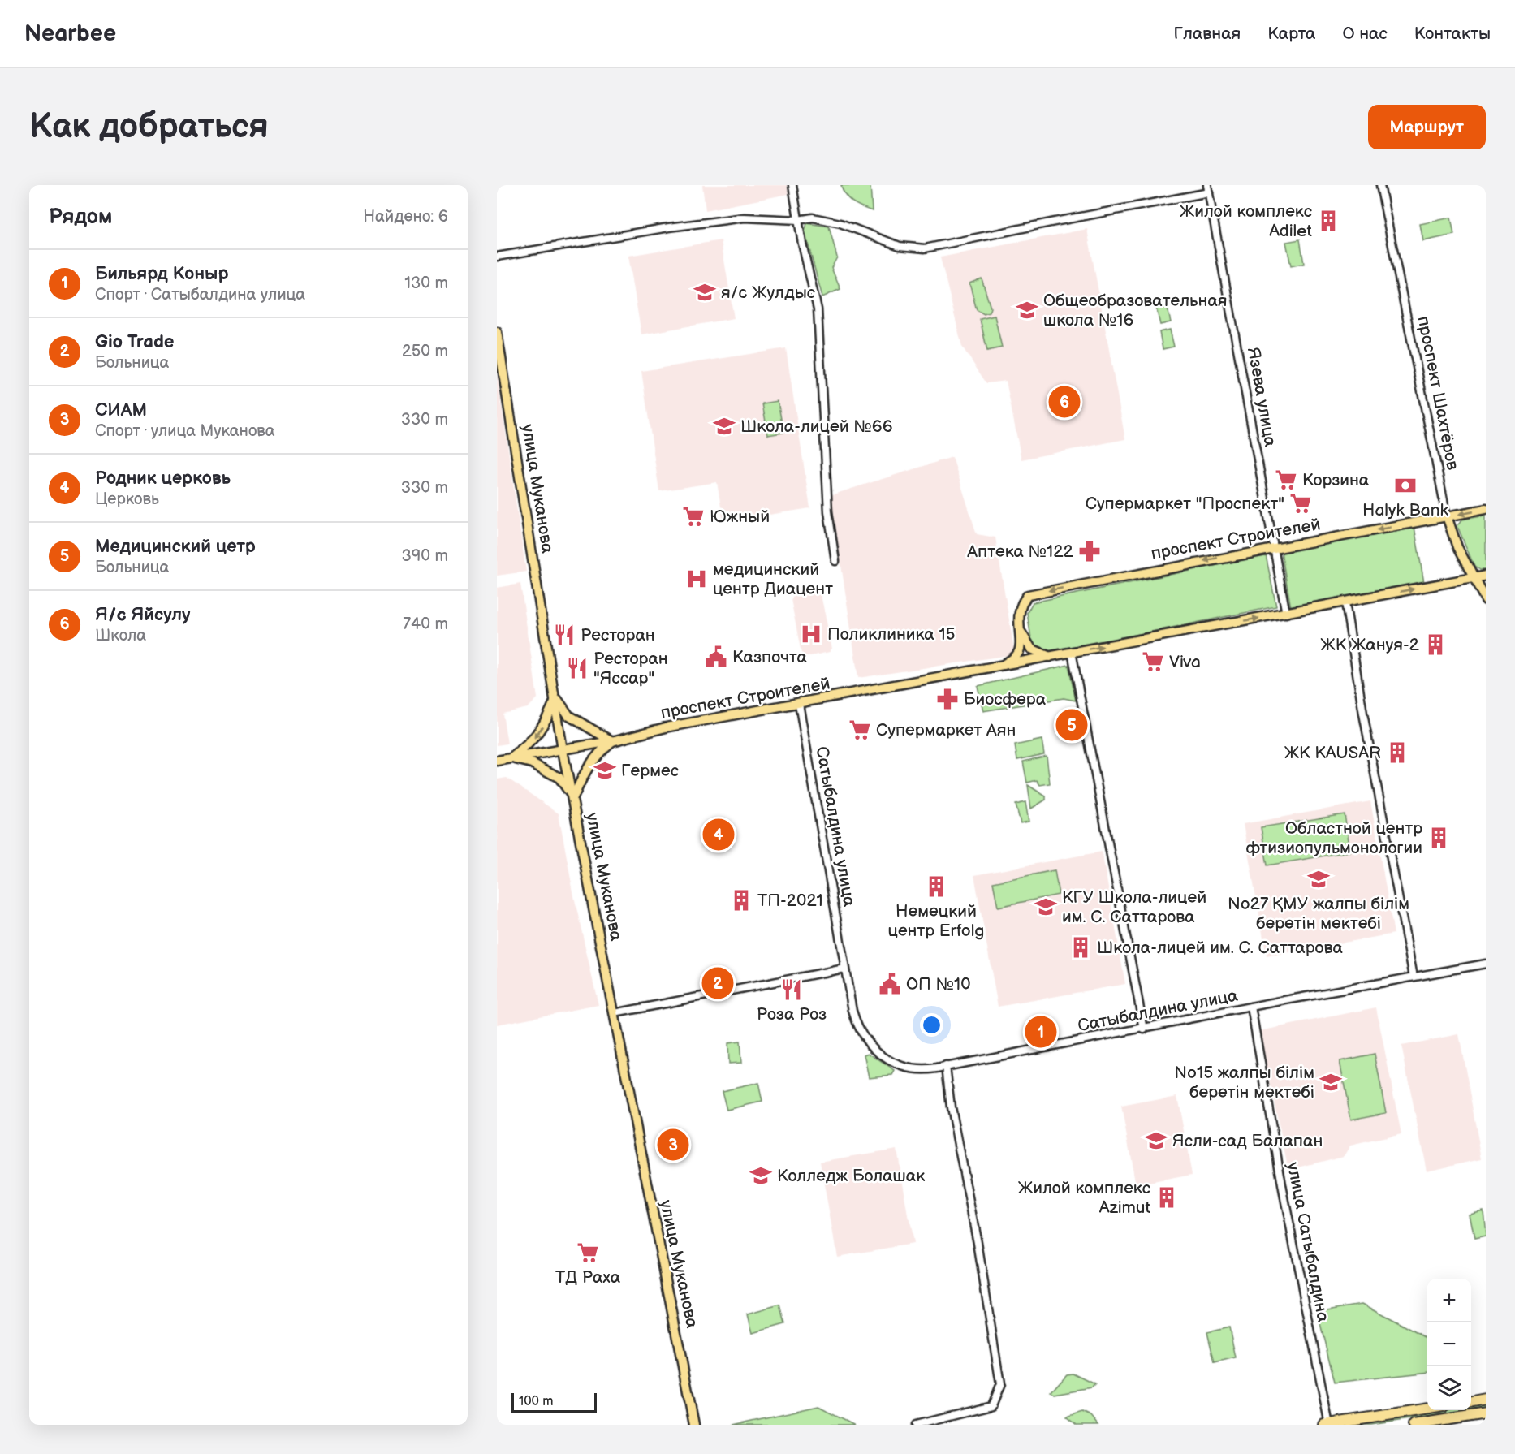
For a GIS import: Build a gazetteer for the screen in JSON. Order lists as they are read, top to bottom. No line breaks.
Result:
{"streets":{"main road":["проспект Шахтёров","улица Муканова","проспект Строителей"],"street":["Язева улица","Сатыбалдина улица","улица Сатыбалдина"]},"crossings":[["проспект Шахтёров","проспект Строителей"],["Язева улица","проспект Строителей"],["улица Муканова","проспект Строителей"],["проспект Строителей","Сатыбалдина улица"],["Сатыбалдина улица","улица Сатыбалдина"]],"places":{"building":["Жилой комплекс Adilet","ЖК Жануя-2","ЖК KAUSAR","Областной центр фтизиопульмонологии","Немецкий центр Erfolg","ТП-2021","Школа-лицей им. С. Саттарова","Жилой комплекс Azimut"],"school or university":["я/c Жулдыс","Общеобразовательная школа №16","Школа-лицей №66","Гермес","No27 ҚМУ жалпы білім беретін мектебі","КГУ Школа-лицей им. С. Саттарова","No15 жалпы білім беретін мектебі","Ясли-сад Балапан","Колледж Болашак"],"supermarket":["Корзина","Супермаркет \"Проспект\"","Южный","Viva","Супермаркет Аян","ТД Раха"],"bank":["Halyk Bank"],"pharmacy":["Аптека №122","Биосфера"],"hospital":["медицинский центр Диацент","Поликлиника 15"],"restaurant":["Ресторан","Ресторан \"Яссар\"","Роза Роз"],"public building":["Казпочта","ОП №10"]},"scale_bar":"100 m","page":{"header":"Nearbee","nav":["Главная","Карта","О нас","Контакты"],"buttons":"Маршрут","title":"Как добраться","heading":["Рядом","Найдено: 6"],"list":[{"mark":"1","name":"Бильярд Коныр","note":"Спорт · Сатыбалдина улица","value":"130 m"},{"mark":"2","name":"Gio Trade","note":"Больница","value":"250 m"},{"mark":"3","name":"СИАМ","note":"Спорт · улица Муканова","value":"330 m"},{"mark":"4","name":"Родник церковь","note":"Церковь","value":"330 m"},{"mark":"5","name":"Медицинский цетр","note":"Больница","value":"390 m"},{"mark":"6","name":"Я/c Яйсулу","note":"Школа","value":"740 m"}],"pins":["6","5","4","2","1","3"],"map_buttons":["+","−"],"scale":"100 m"}}
